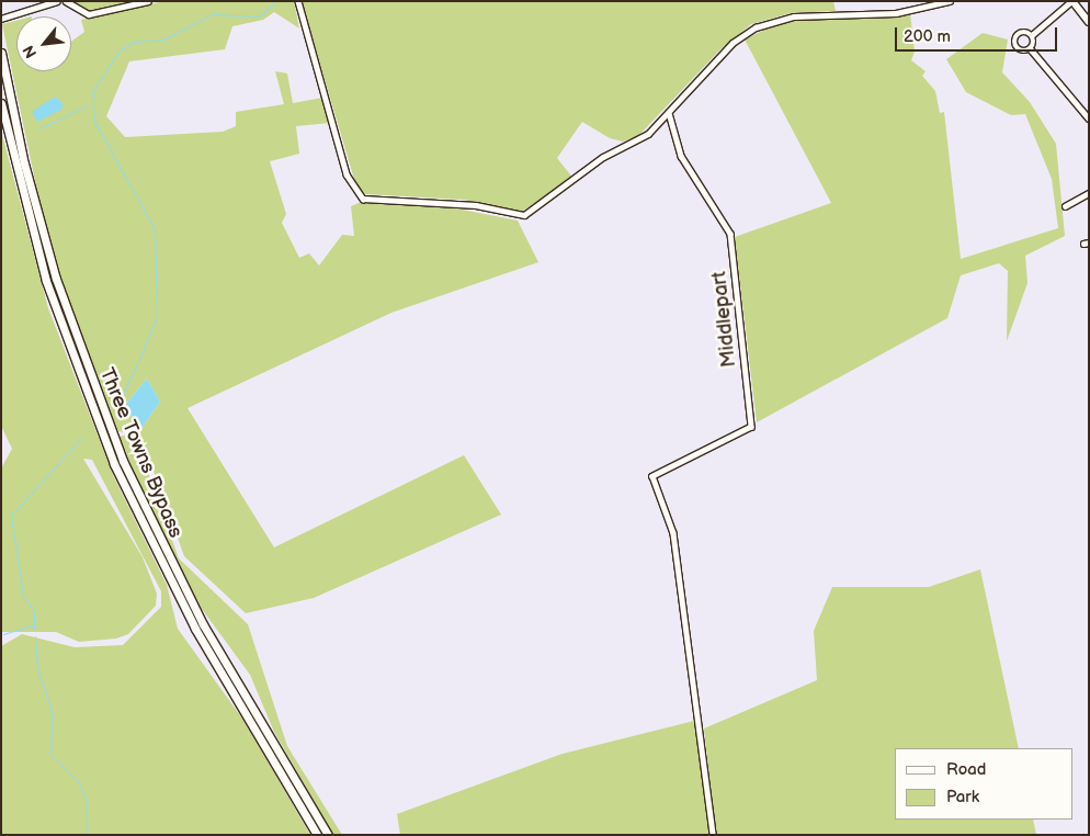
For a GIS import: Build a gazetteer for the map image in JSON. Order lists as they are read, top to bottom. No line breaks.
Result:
{"streets":{"highway":["Three Towns Bypass"],"street":["Middlepart"]},"legend":["Road","Park"],"scale_bar":"200 m","north":"bottom left"}
